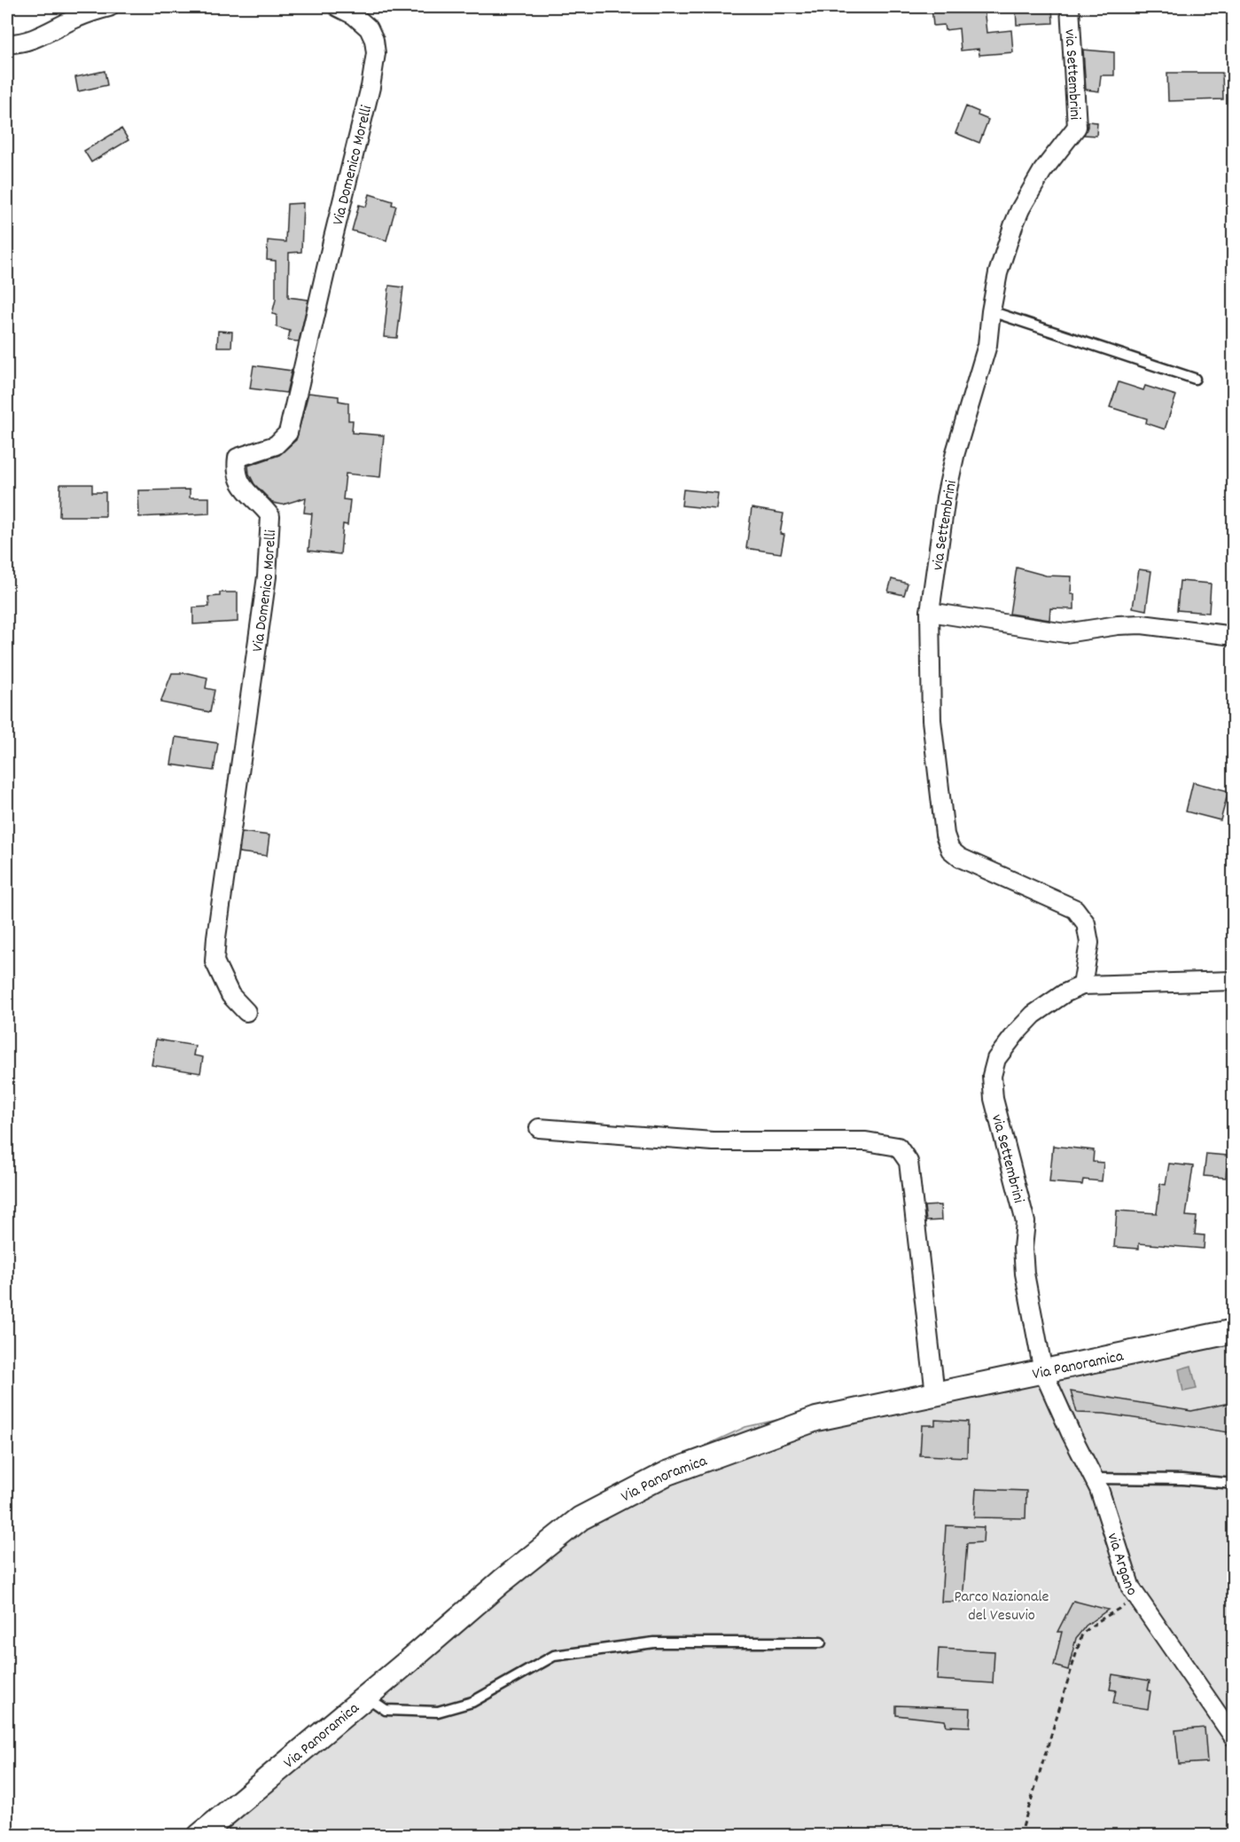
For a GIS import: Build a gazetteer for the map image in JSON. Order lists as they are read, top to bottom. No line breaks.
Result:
{"streets":{"street":["via Settembrini","Via Domenico Morelli","Via Panoramica","via Argano"]},"crossings":[["via Settembrini","Via Panoramica"],["via Settembrini","via Argano"],["Via Panoramica","via Argano"]],"parks":["Parco Nazionale del Vesuvio"]}
